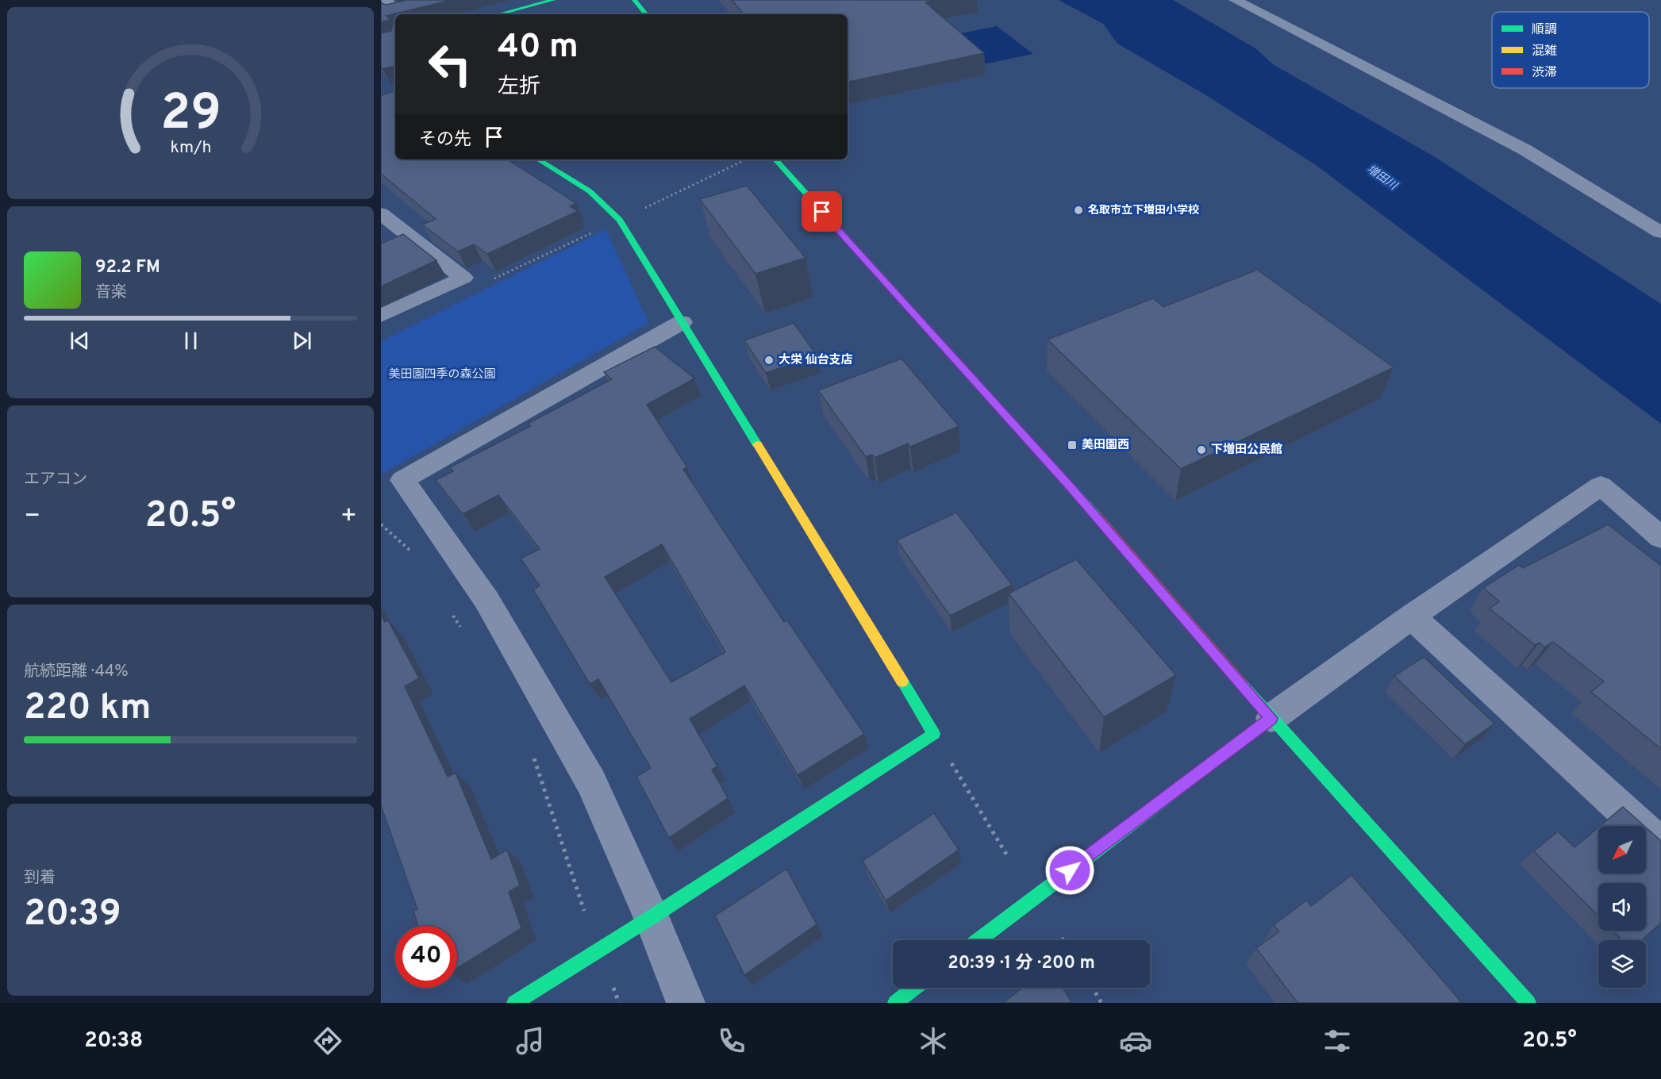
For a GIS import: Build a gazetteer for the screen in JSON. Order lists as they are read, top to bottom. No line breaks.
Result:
{"water":["増田川"],"parks":["美田園四季の森公園"],"places":{"other":["名取市立下増田小学校","大栄 仙台支店","下増田公民館"],"transit":["美田園西"]},"legend":["順調","混雑","渋滞"],"north":"bottom left","page":{"turn":["40 m","左折"],"then":"その先","song":["92.2 FM","音楽"],"tile":["エアコン",["航続距離 · 44%","220 km"],["到着","20:39"]],"heat":["−","20.5°","+"],"limit":"40","trip":"20:39 · 1 分 · 200 m","tabs":["20:38","20.5°"],"gauge":["29","km/h"]}}
